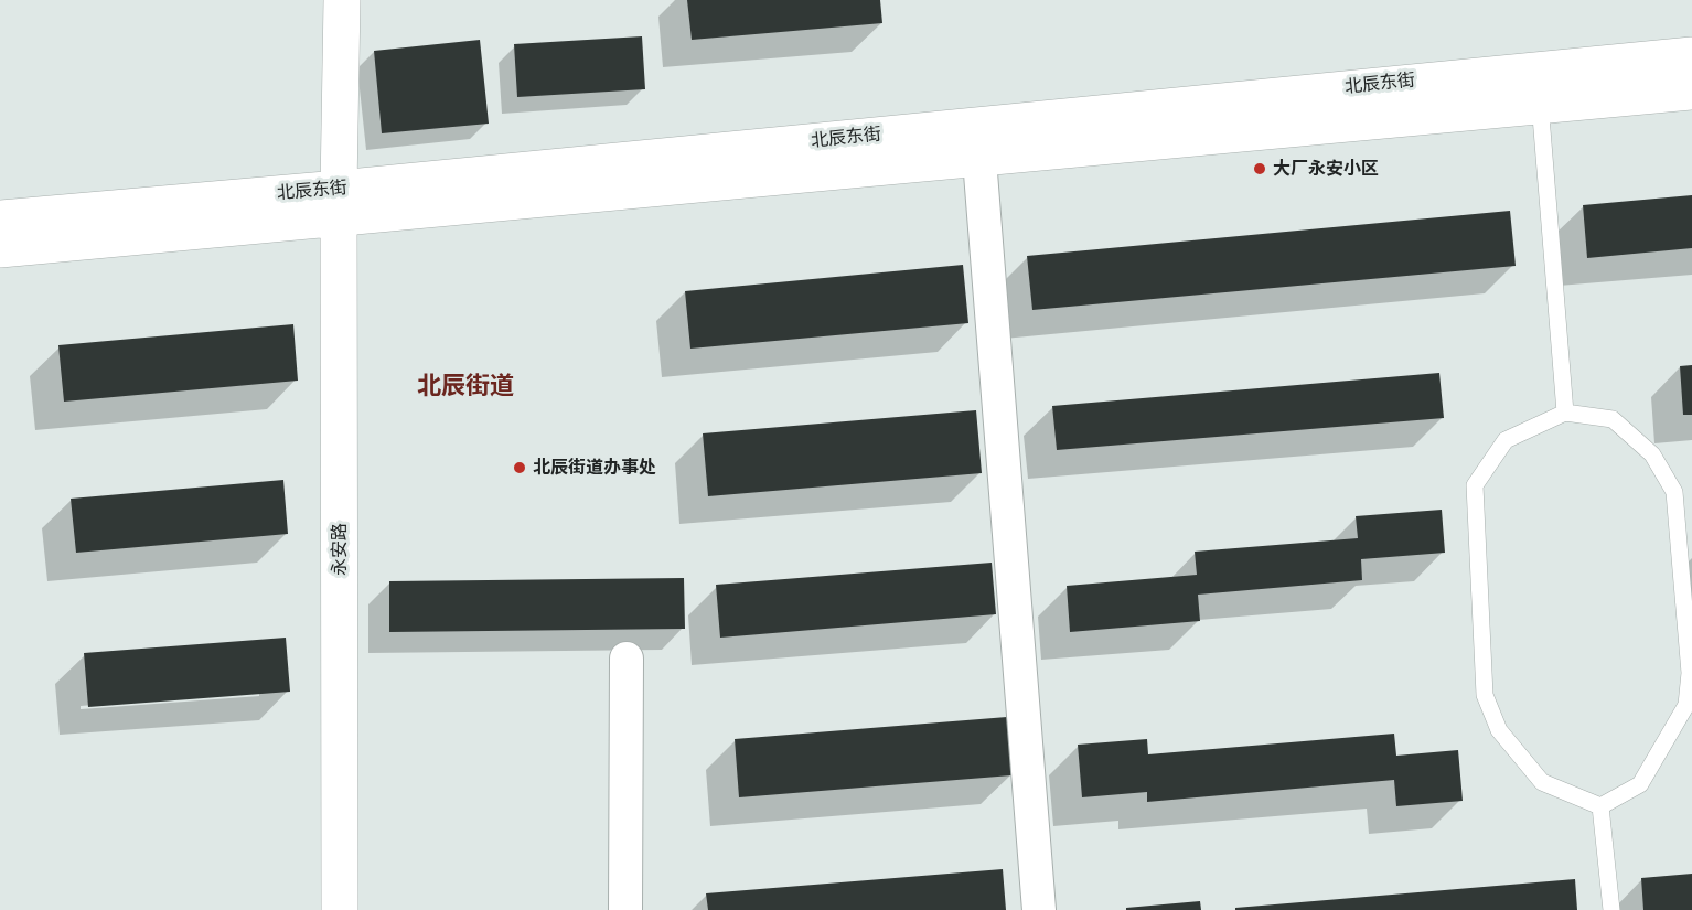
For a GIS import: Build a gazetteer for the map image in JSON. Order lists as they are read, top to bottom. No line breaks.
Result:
{"streets":{"main road":["北辰东街","永安路"]},"crossings":[["北辰东街","永安路"]],"districts":["北辰街道"],"places":["大厂永安小区","北辰街道办事处"]}
